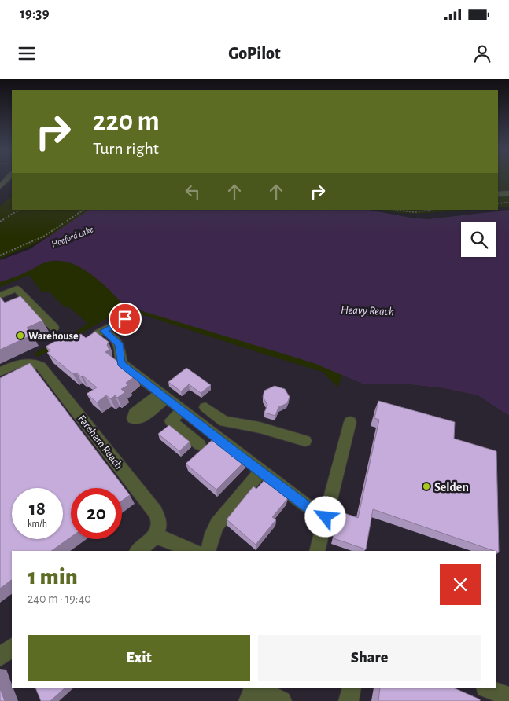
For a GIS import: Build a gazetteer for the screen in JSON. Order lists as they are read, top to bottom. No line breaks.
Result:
{"streets":{"street":["Fareham Reach"]},"water":["Hoeford Lake","Heavy Reach"],"places":["Warehouse","Selden"],"page":{"status":"19:39","header":"GoPilot","turn":["220 m","Turn right"],"speed":"18 km/h","limit":"20","heading":["1 min","240 m · 19:40"],"buttons":["Exit","Share"]}}
